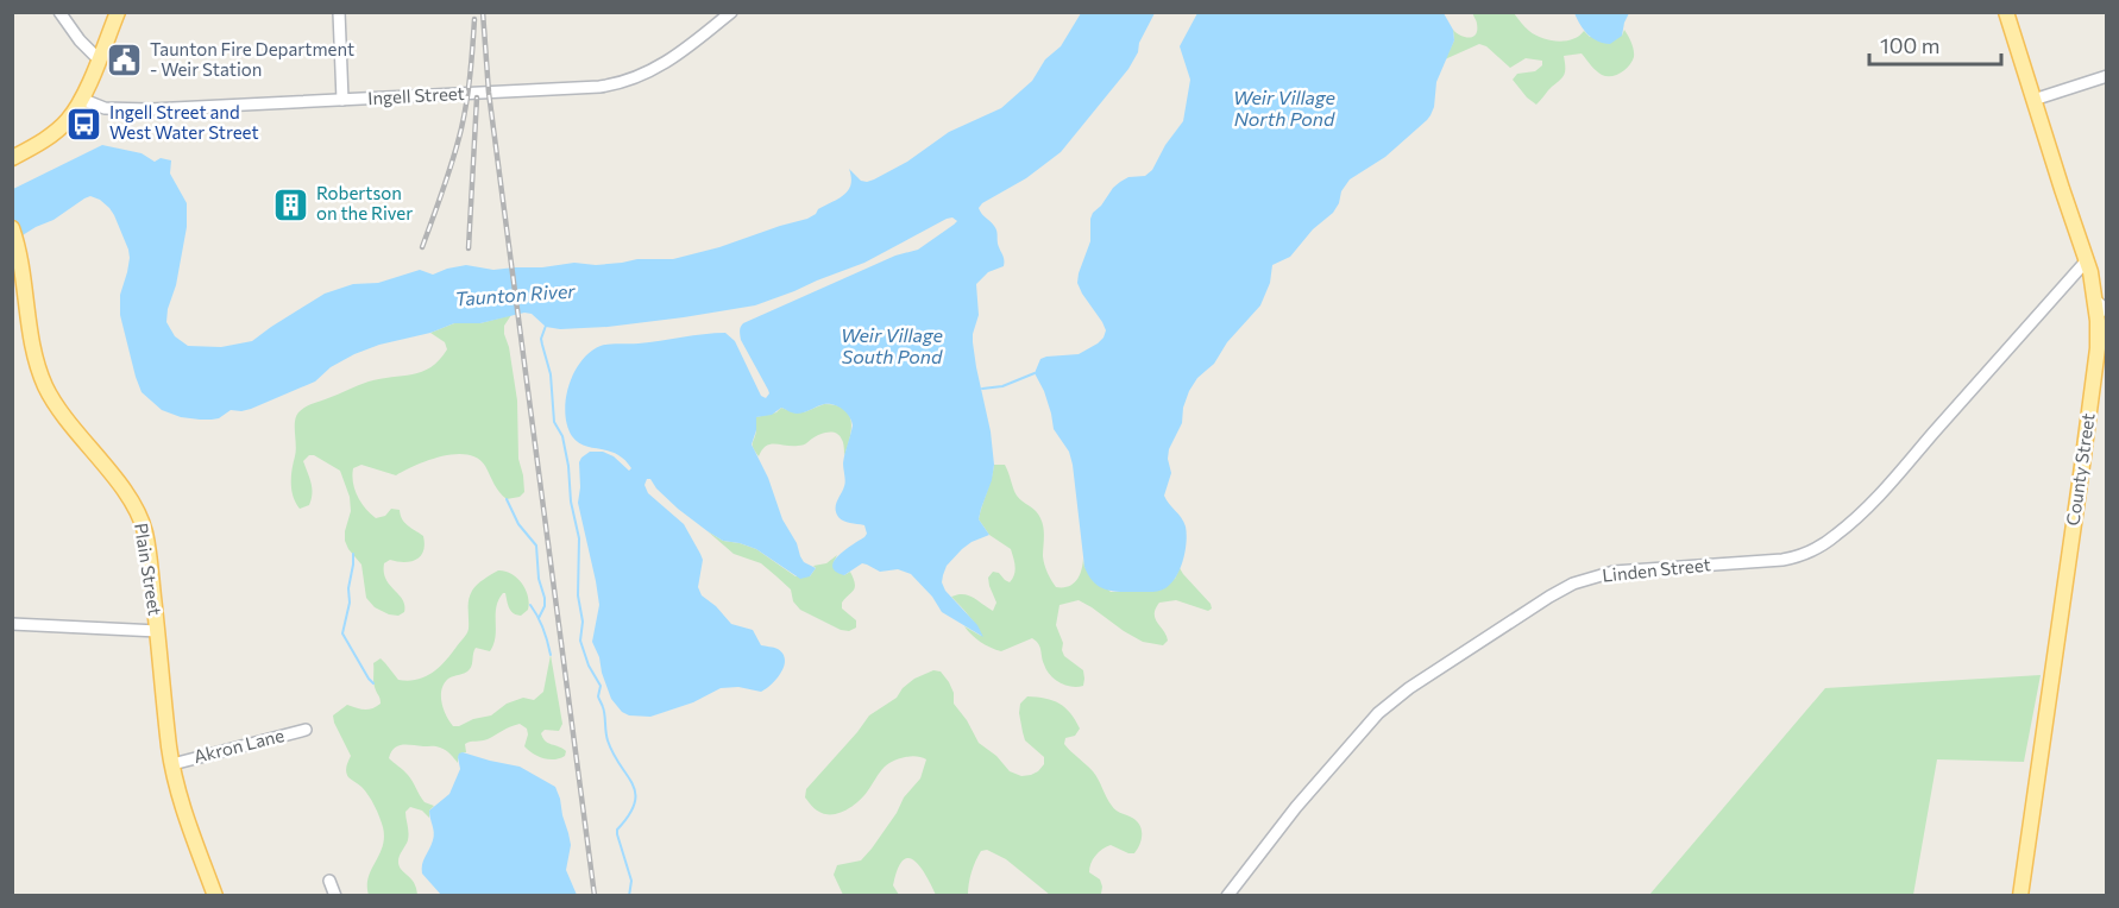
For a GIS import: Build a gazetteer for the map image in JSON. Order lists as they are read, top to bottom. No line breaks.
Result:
{"streets":{"main road":["County Street","Plain Street"],"street":["Ingell Street","Linden Street","Akron Lane"]},"crossings":[["County Street","Linden Street"],["Plain Street","Akron Lane"]],"water":["Weir Village North Pond","Taunton River","Weir Village South Pond"],"places":{"public building":["Taunton Fire Department - Weir Station"],"bus stop":["Ingell Street and West Water Street"],"building":["Robertson on the River"]},"scale_bar":"100 m"}
